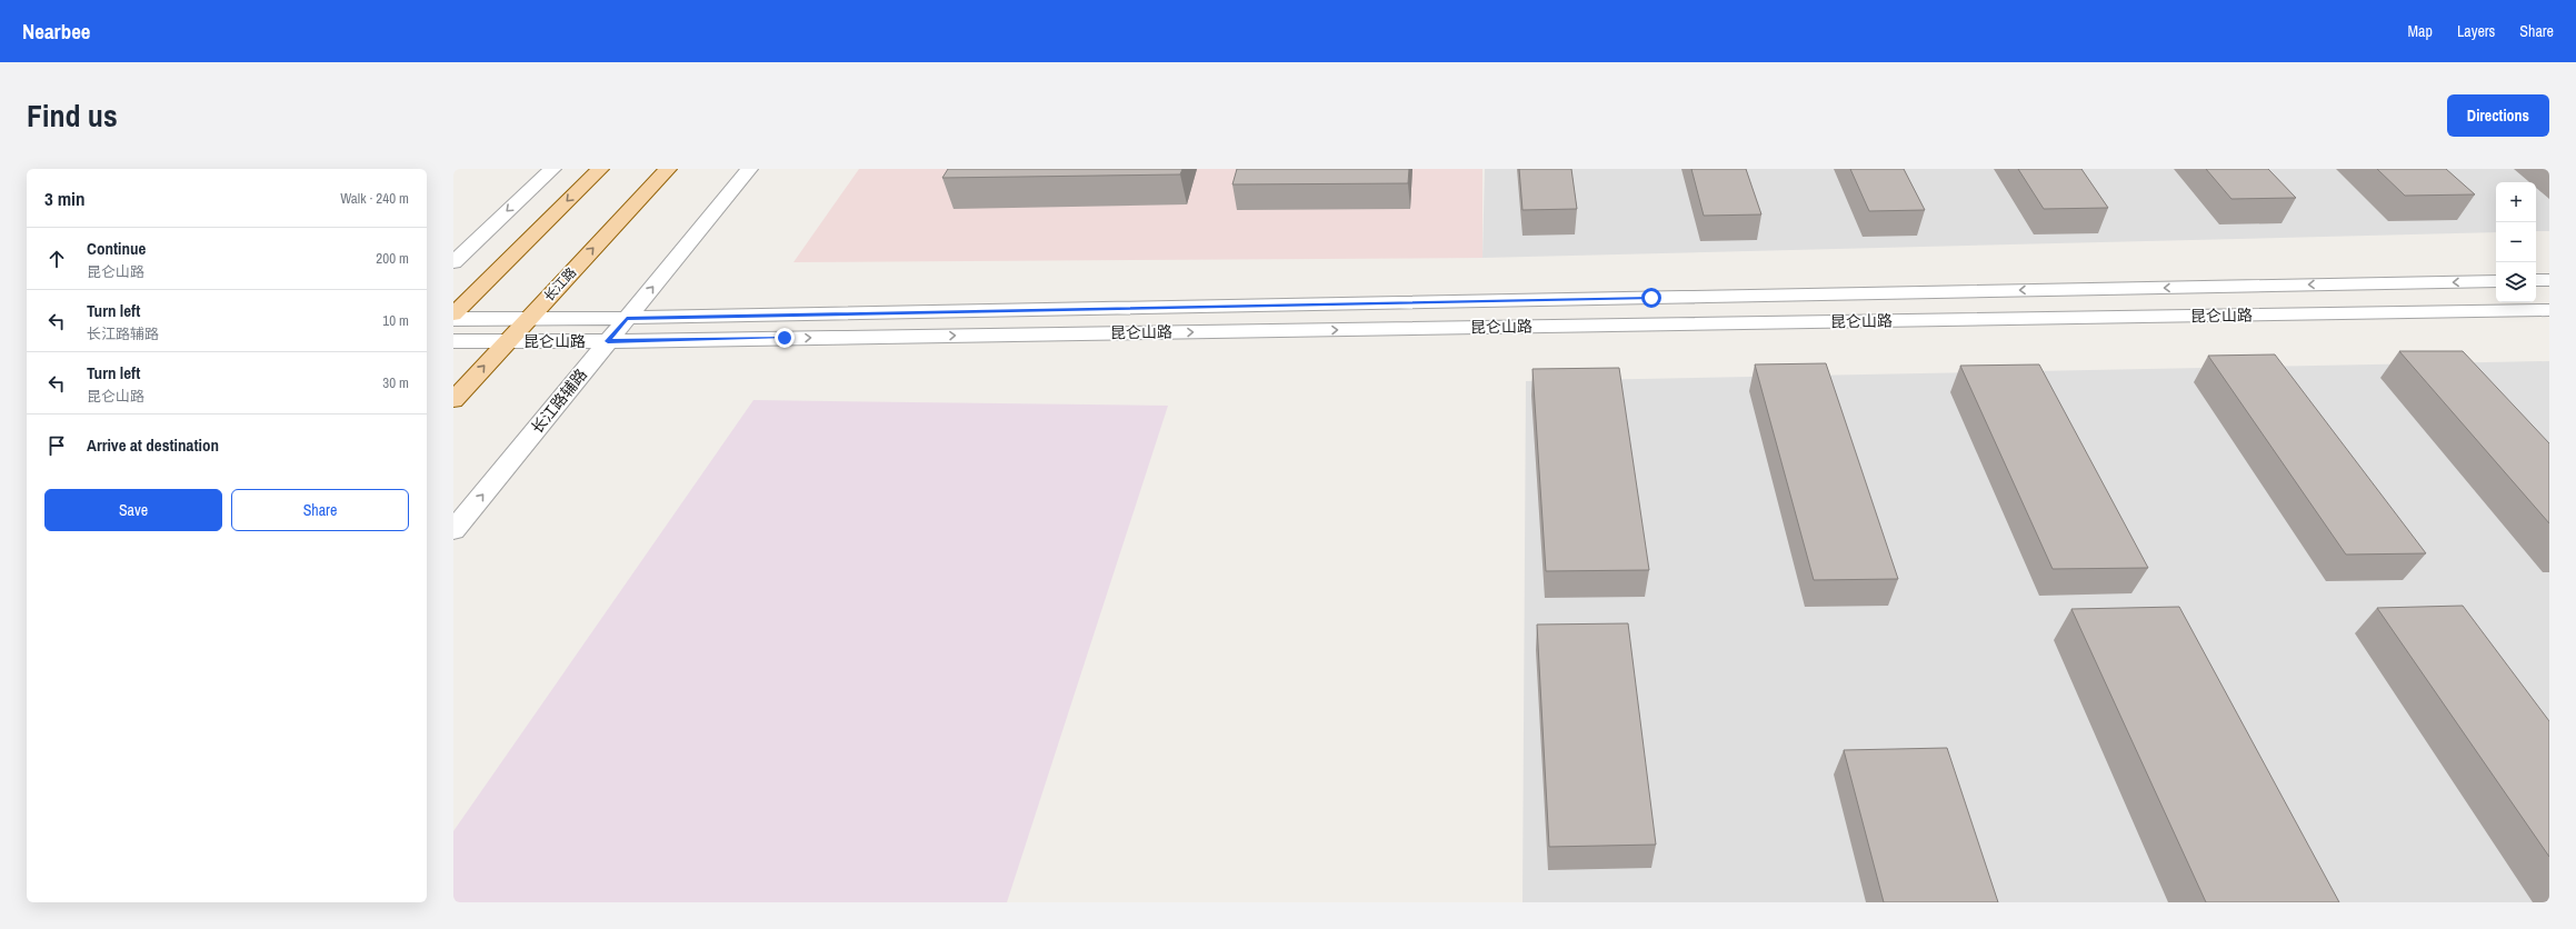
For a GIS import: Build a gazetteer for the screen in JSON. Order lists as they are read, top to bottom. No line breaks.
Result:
{"streets":{"main road":["长江路"],"street":["昆仑山路","长江路辅路"]},"crossings":[["长江路","昆仑山路"],["昆仑山路","长江路辅路"]],"one_way":["长江路辅路"],"page":{"header":"Nearbee","nav":["Map","Layers","Share"],"title":"Find us","buttons":["Directions",["Save","Share"]],"heading":["3 min","Walk · 240 m"],"map_buttons":["+","−"],"list":[["Continue","昆仑山路","200 m"],["Turn left","长江路辅路","10 m"],["Turn left","昆仑山路","30 m"],"Arrive at destination"]}}
